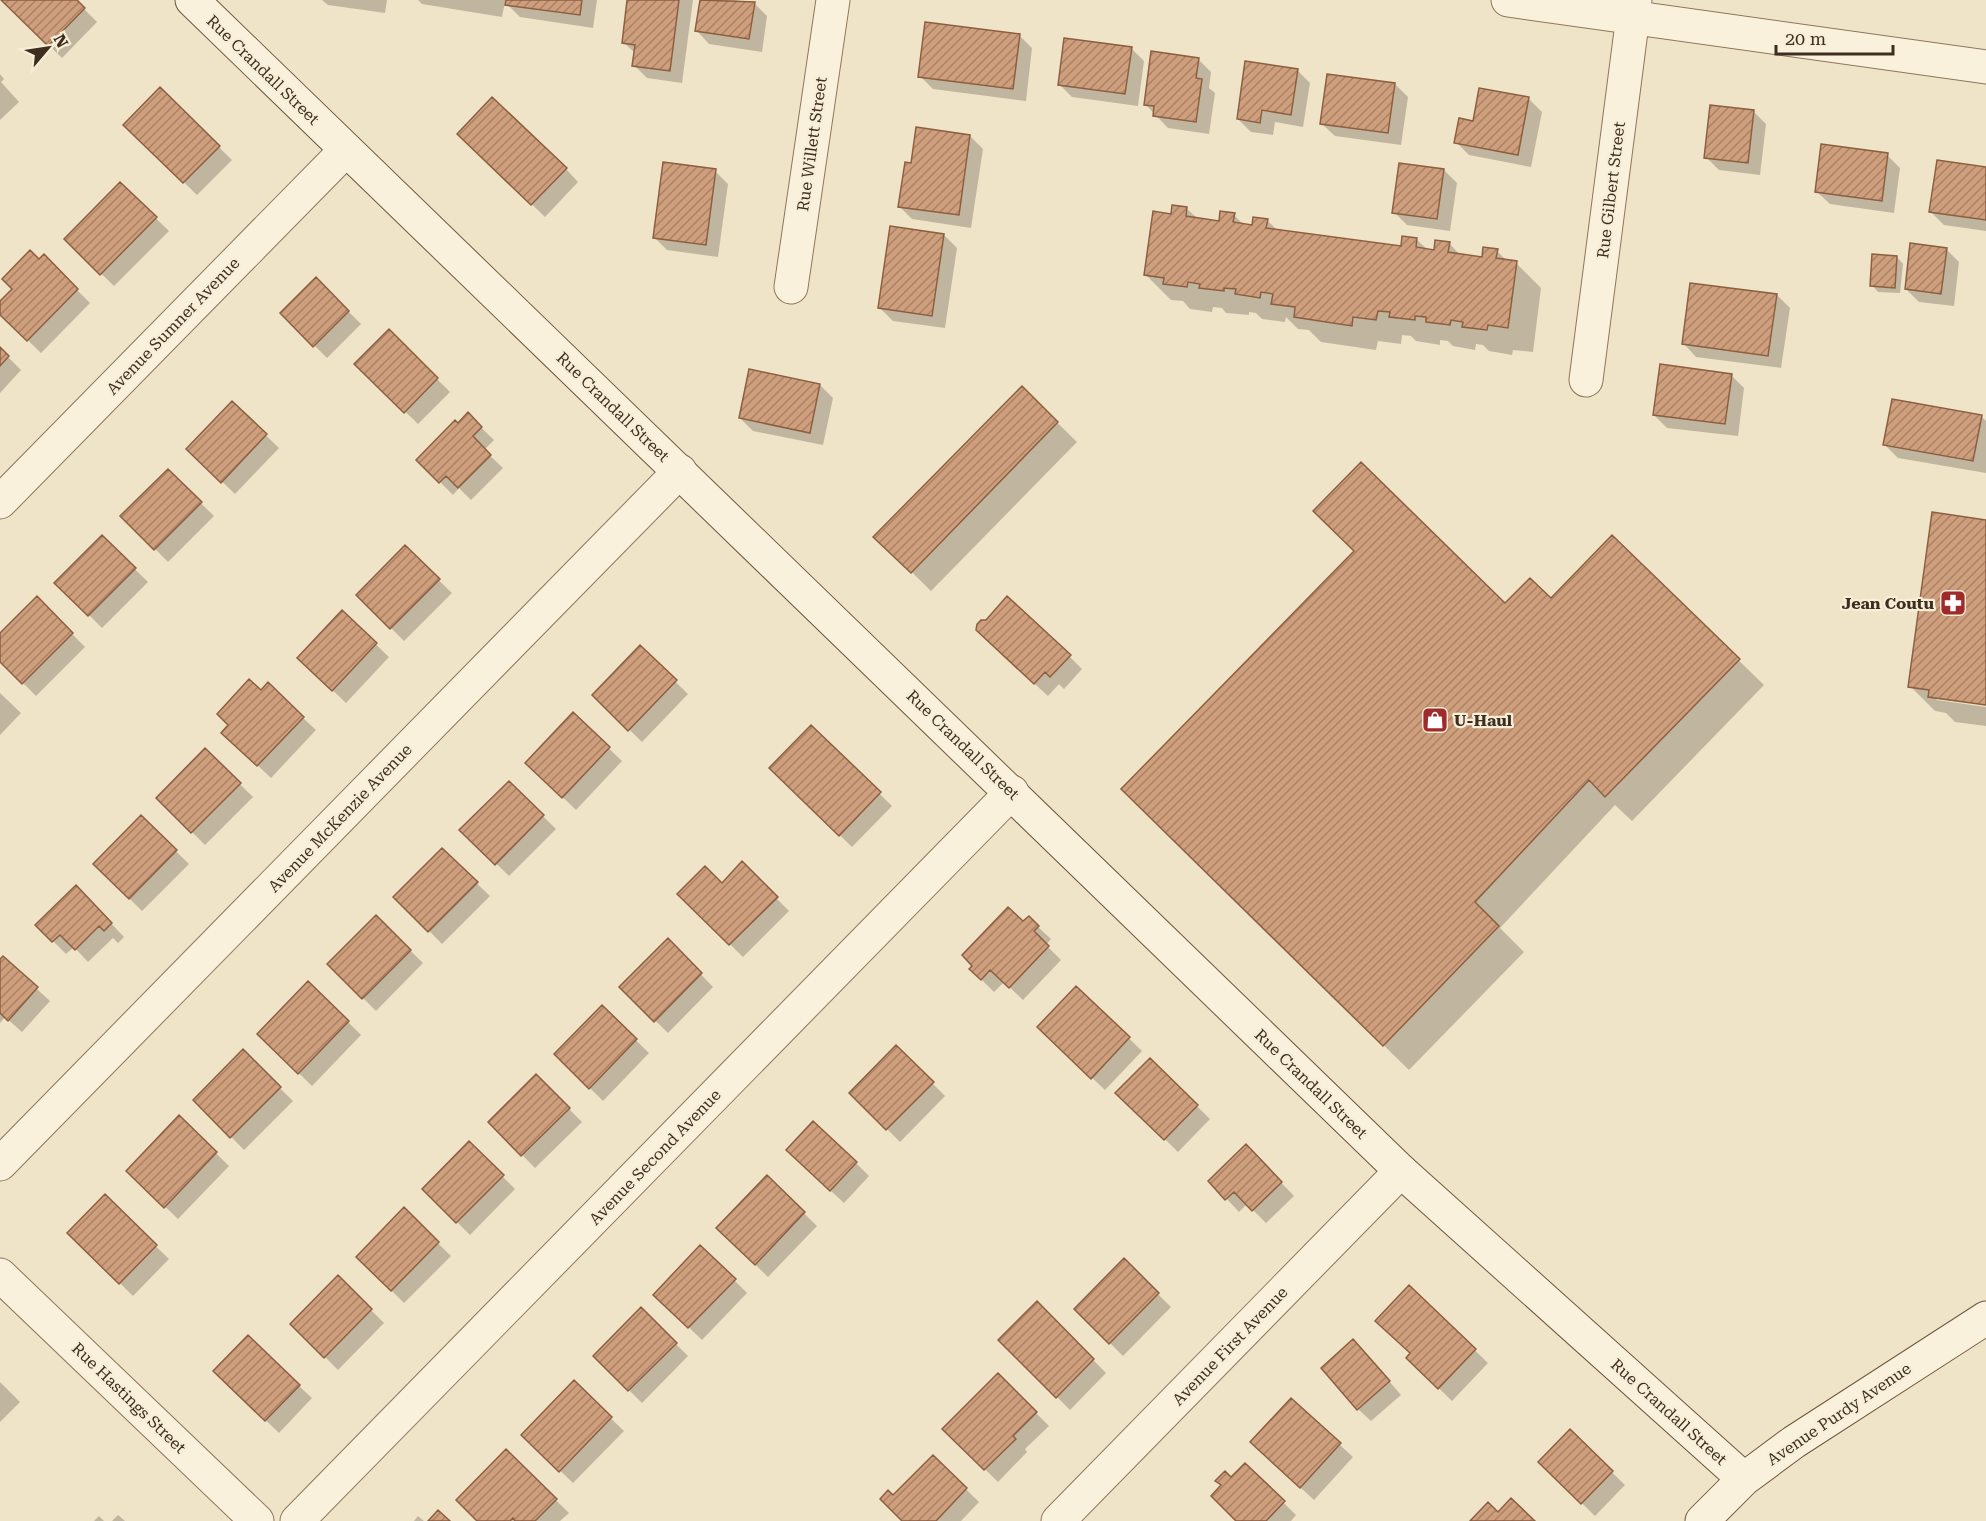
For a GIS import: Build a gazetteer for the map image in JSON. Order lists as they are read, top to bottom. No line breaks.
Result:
{"streets":{"street":["Rue Crandall Street","Rue Willett Street","Rue Gilbert Street","Avenue Sumner Avenue","Avenue McKenzie Avenue","Avenue Second Avenue","Avenue First Avenue","Rue Hastings Street","Avenue Purdy Avenue"]},"crossings":[["Rue Crandall Street","Avenue Sumner Avenue"],["Rue Crandall Street","Avenue McKenzie Avenue"],["Rue Crandall Street","Avenue Second Avenue"],["Rue Crandall Street","Avenue First Avenue"],["Rue Crandall Street","Avenue Purdy Avenue"]],"places":{"pharmacy":["Jean Coutu"],"shop":["U-Haul"]},"scale_bar":"20 m","north":"top right"}
